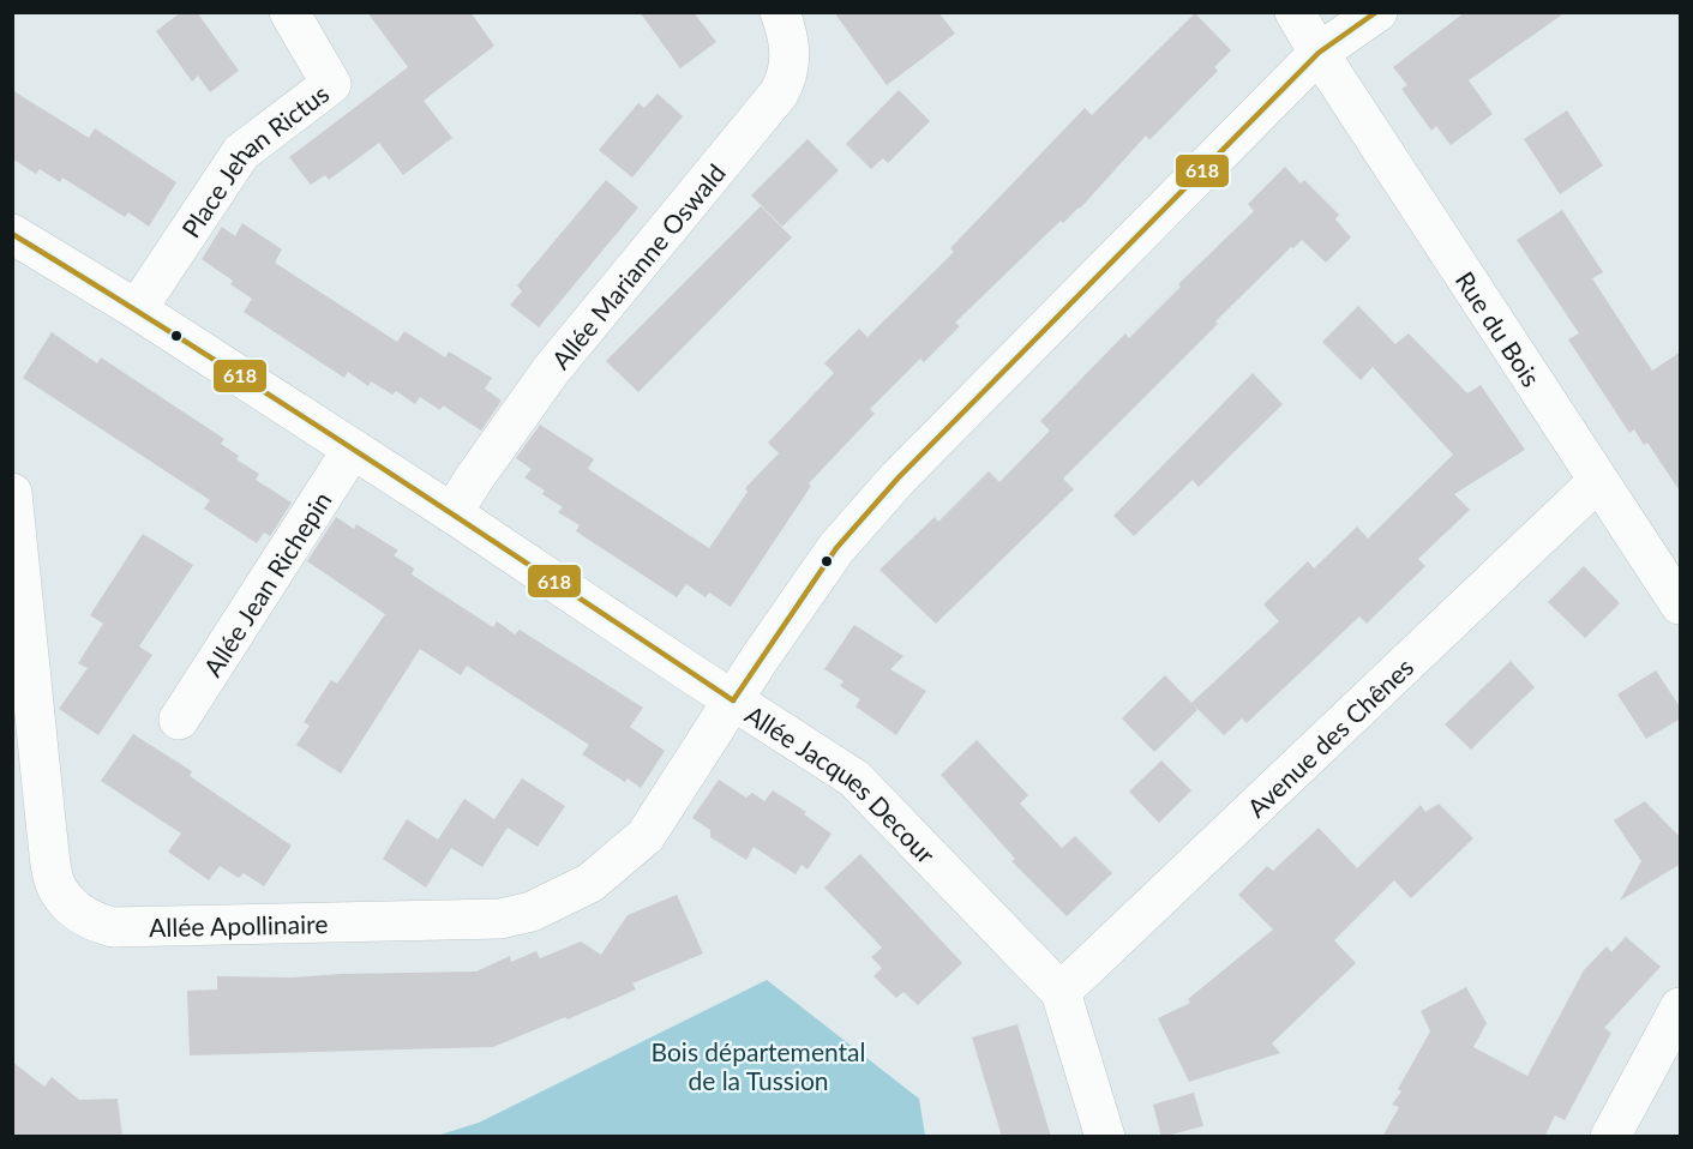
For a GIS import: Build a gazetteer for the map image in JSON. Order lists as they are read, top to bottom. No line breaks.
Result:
{"streets":{"street":["Place Jehan Rictus","Allée Marianne Oswald","Rue du Bois","Allée Jean Richepin","Avenue des Chênes","Allée Jacques Decour","Allée Apollinaire"]},"crossings":[["Place Jehan Rictus","Allée Jacques Decour"],["Allée Marianne Oswald","Allée Jacques Decour"],["Rue du Bois","Avenue des Chênes"],["Rue du Bois","Allée Apollinaire"],["Allée Jean Richepin","Allée Jacques Decour"],["Avenue des Chênes","Allée Jacques Decour"],["Allée Jacques Decour","Allée Apollinaire"]],"parks":["Bois départemental de la Tussion"],"lines":["transit line 618"]}
